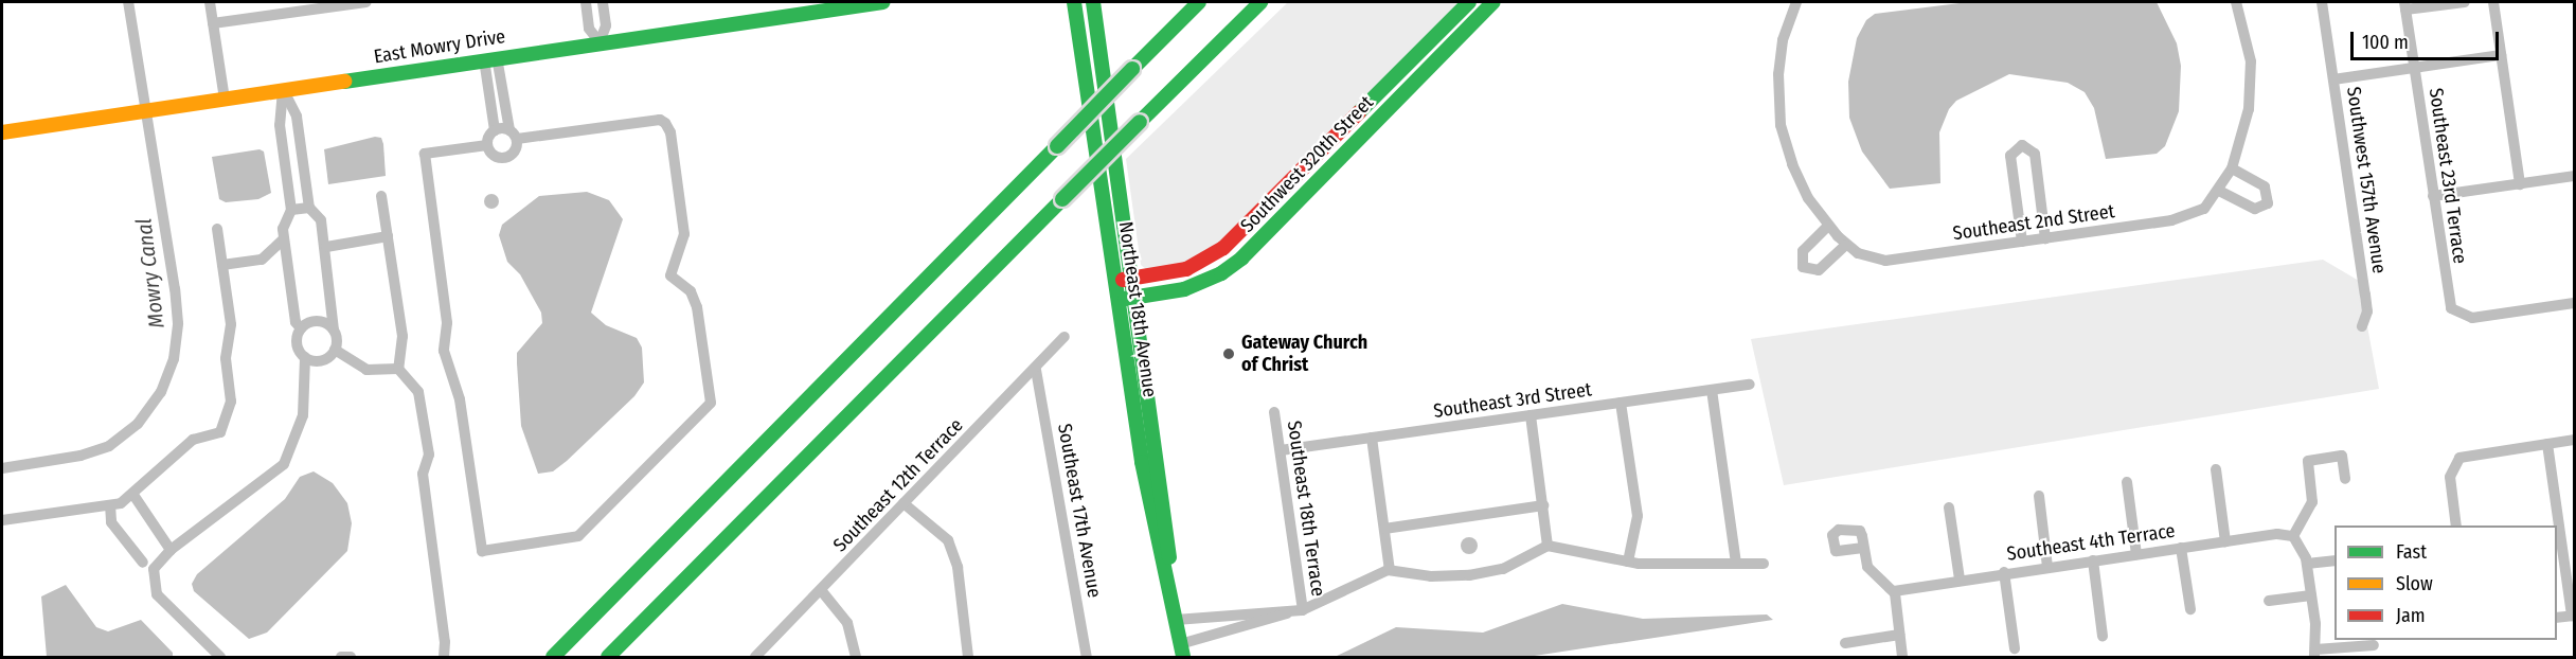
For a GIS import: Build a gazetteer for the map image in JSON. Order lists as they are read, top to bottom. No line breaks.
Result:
{"streets":{"main road":["East Mowry Drive","Southwest 320th Street","Northeast 18th Avenue"],"street":["Southeast 23rd Terrace","Southwest 157th Avenue","Southeast 2nd Street","Southeast 3rd Street","Southeast 12th Terrace","Southeast 18th Terrace","Southeast 17th Avenue","Southeast 4th Terrace"]},"crossings":[["Southwest 320th Street","Northeast 18th Avenue"],["Southeast 3rd Street","Southeast 18th Terrace"],["Southeast 12th Terrace","Southeast 17th Avenue"]],"water":["Mowry Canal"],"places":["Gateway Church of Christ"],"legend":["Fast","Slow","Jam"],"scale_bar":"100 m"}
